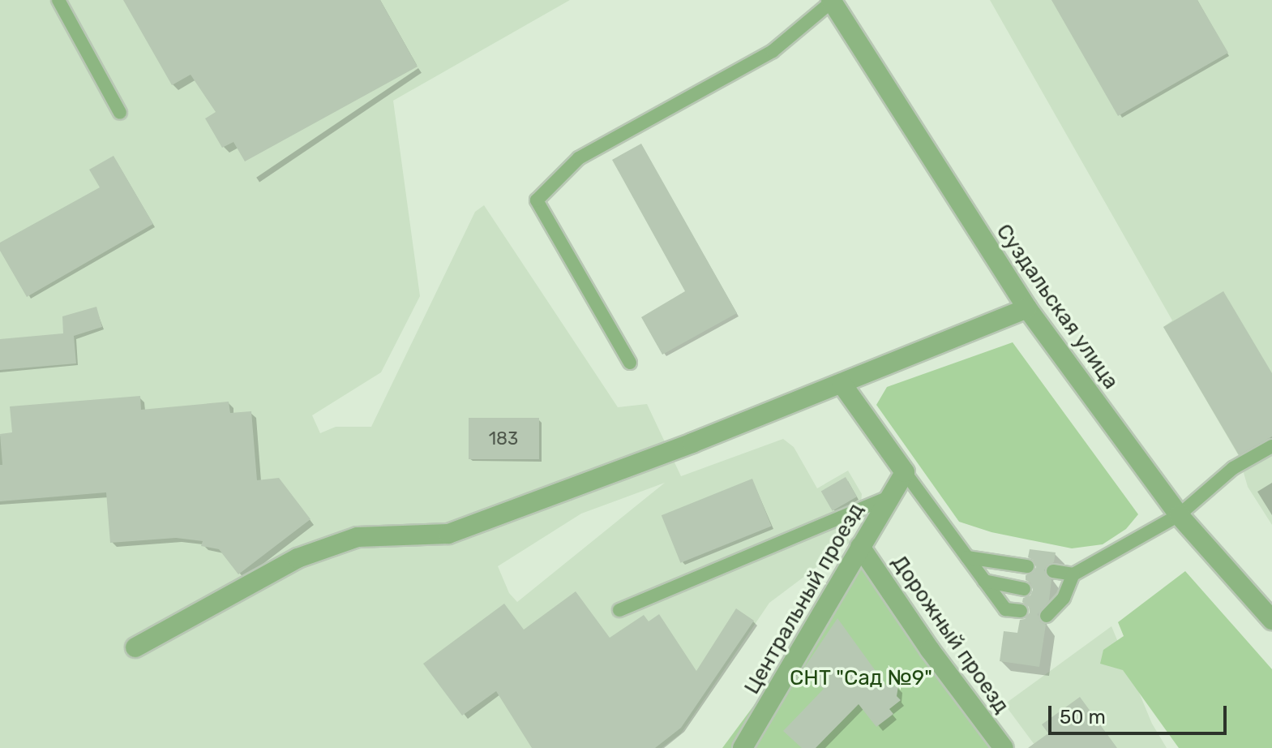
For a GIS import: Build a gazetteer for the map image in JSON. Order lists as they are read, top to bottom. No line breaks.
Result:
{"streets":{"street":["Суздальская улица","Центральный проезд","Дорожный проезд"]},"crossings":[["Центральный проезд","Дорожный проезд"]],"parks":["СНТ \"Сад №9\""],"house_numbers":["183"],"scale_bar":"50 m"}
